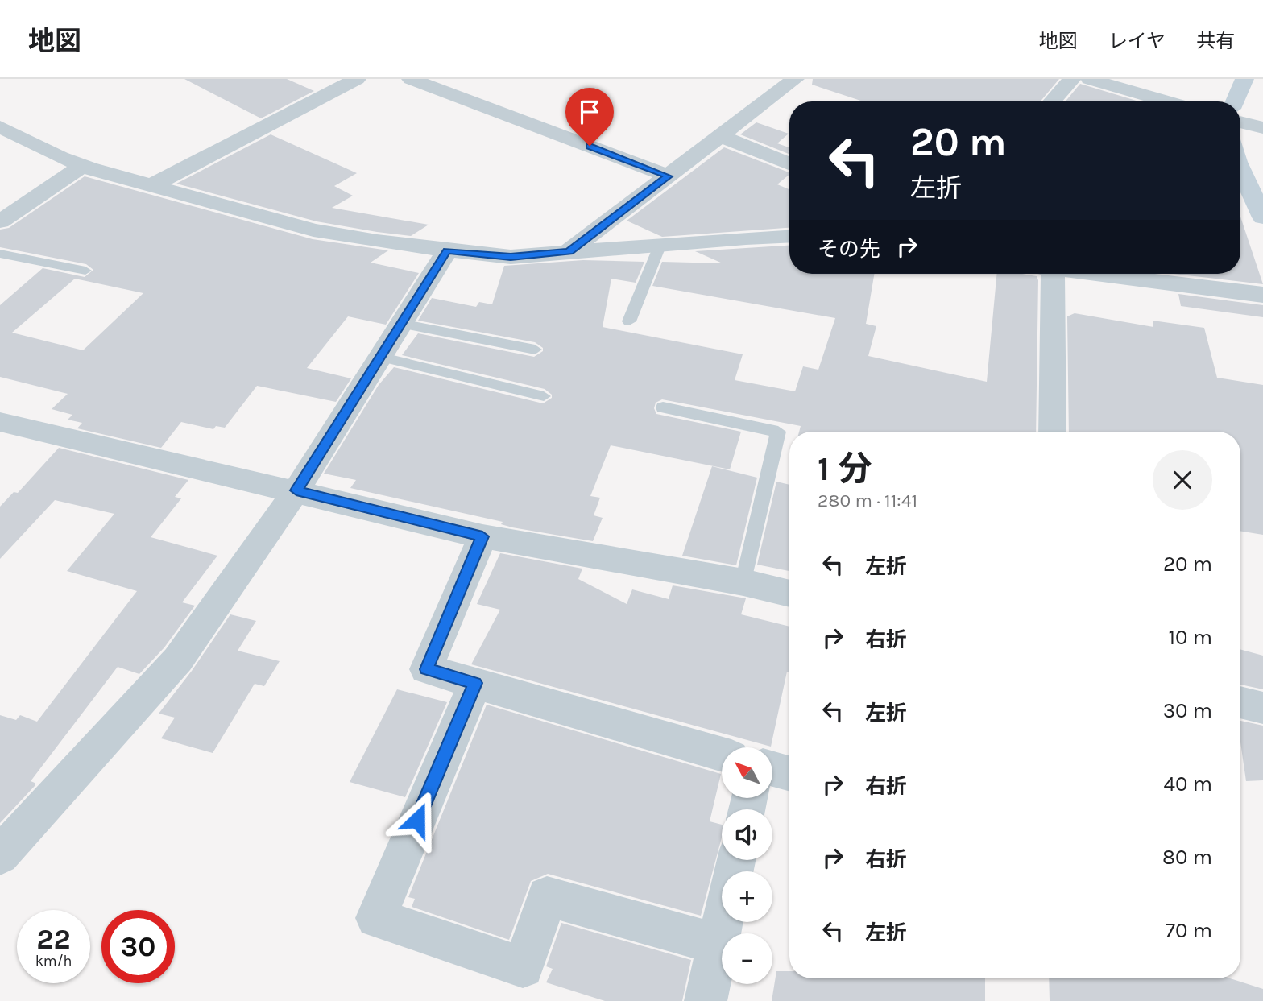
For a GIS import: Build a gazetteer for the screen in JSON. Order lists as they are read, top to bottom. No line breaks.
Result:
{"north":"top left","page":{"header":"地図","nav":["地図","レイヤ","共有"],"turn":["20 m","左折"],"then":"その先","heading":["1 分","280 m · 11:41"],"list":[{"name":"左折","value":"20 m"},{"name":"右折","value":"10 m"},{"name":"左折","value":"30 m"},{"name":"右折","value":"40 m"},{"name":"右折","value":"80 m"},{"name":"左折","value":"70 m"}],"map_buttons":["+","−"],"speed":"22 km/h","limit":"30"}}
